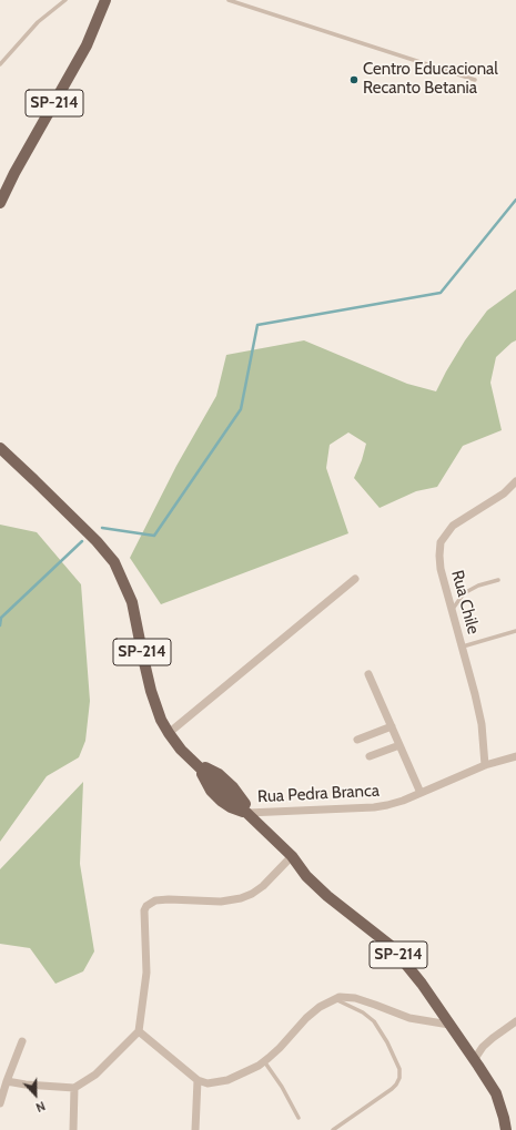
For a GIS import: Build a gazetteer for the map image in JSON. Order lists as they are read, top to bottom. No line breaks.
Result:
{"streets":{"main road":["SP-214"],"street":["Rua Chile","Rua Pedra Branca"]},"crossings":[["SP-214","Rua Pedra Branca"],["Rua Chile","Rua Pedra Branca"]],"places":["Centro Educacional Recanto Betania"],"north":"bottom"}
